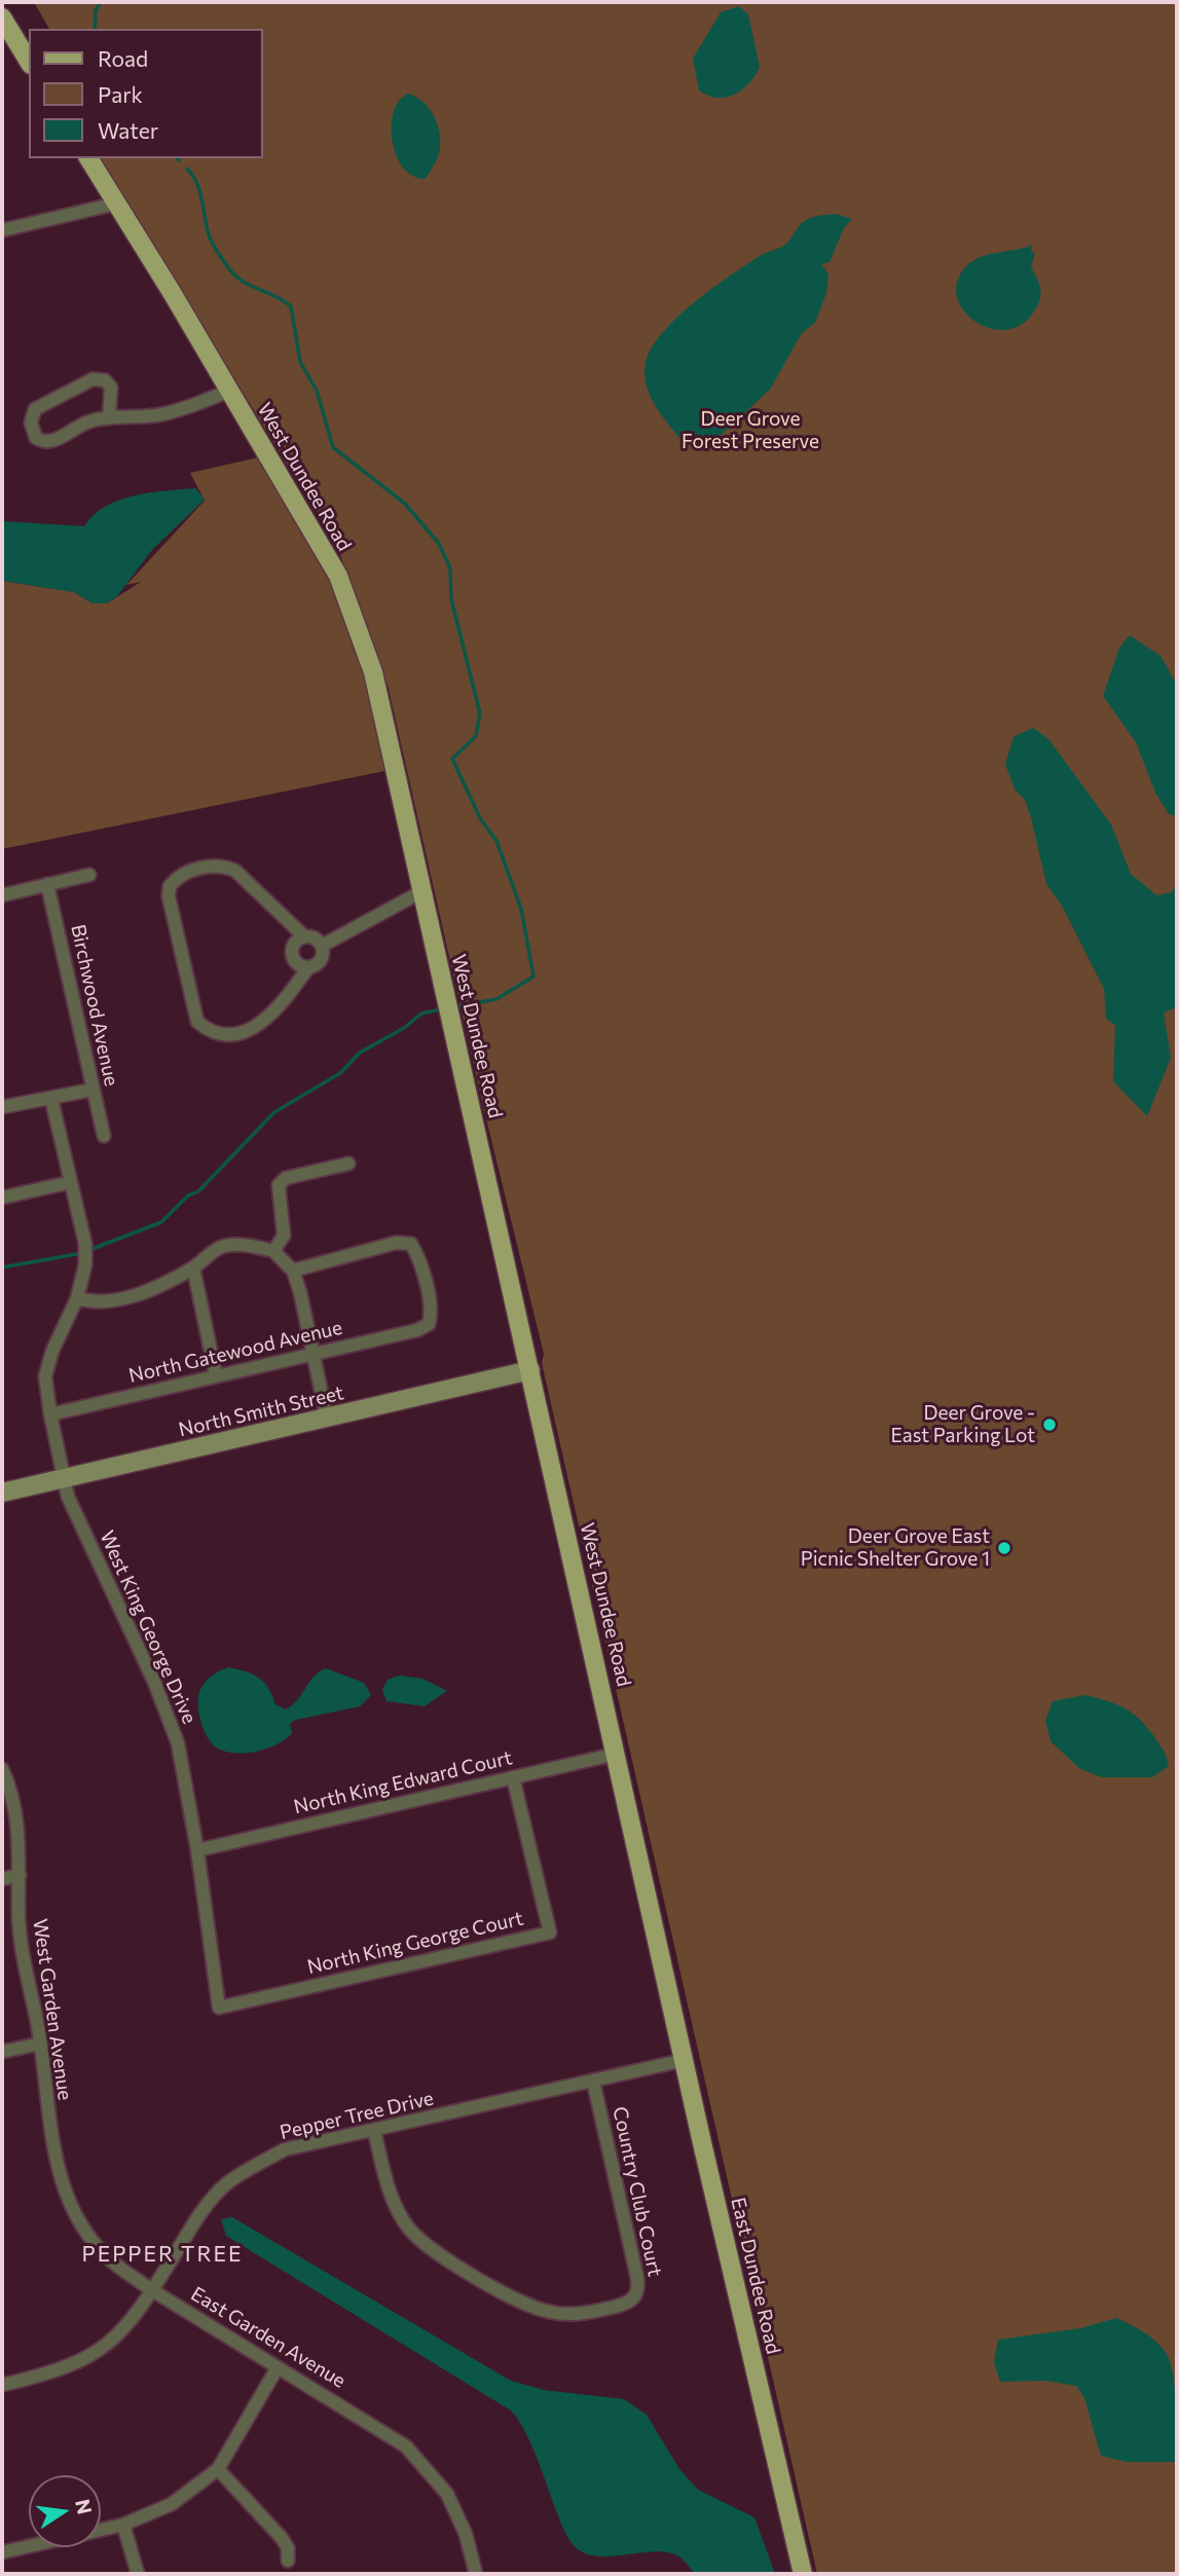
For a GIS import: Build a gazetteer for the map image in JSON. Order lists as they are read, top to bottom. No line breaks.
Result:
{"streets":{"main road":["West Dundee Road","East Dundee Road"],"street":["Birchwood Avenue","North Gatewood Avenue","North Smith Street","West King George Drive","North King Edward Court","North King George Court","West Garden Avenue","Pepper Tree Drive","Country Club Court","East Garden Avenue"]},"crossings":[["West Dundee Road","North Smith Street"],["West Dundee Road","North King Edward Court"],["West Dundee Road","East Dundee Road"],["North Gatewood Avenue","West King George Drive"],["North Smith Street","West King George Drive"],["West King George Drive","North King Edward Court"],["West King George Drive","North King George Court"],["North King Edward Court","North King George Court"],["West Garden Avenue","East Garden Avenue"],["Pepper Tree Drive","Country Club Court"],["Pepper Tree Drive","East Dundee Road"],["Pepper Tree Drive","East Garden Avenue"]],"districts":["PEPPER TREE"],"parks":["Deer Grove Forest Preserve"],"places":["Deer Grove - East Parking Lot","Deer Grove East Picnic Shelter Grove 1"],"legend":["Road","Park","Water"],"north":"right"}
